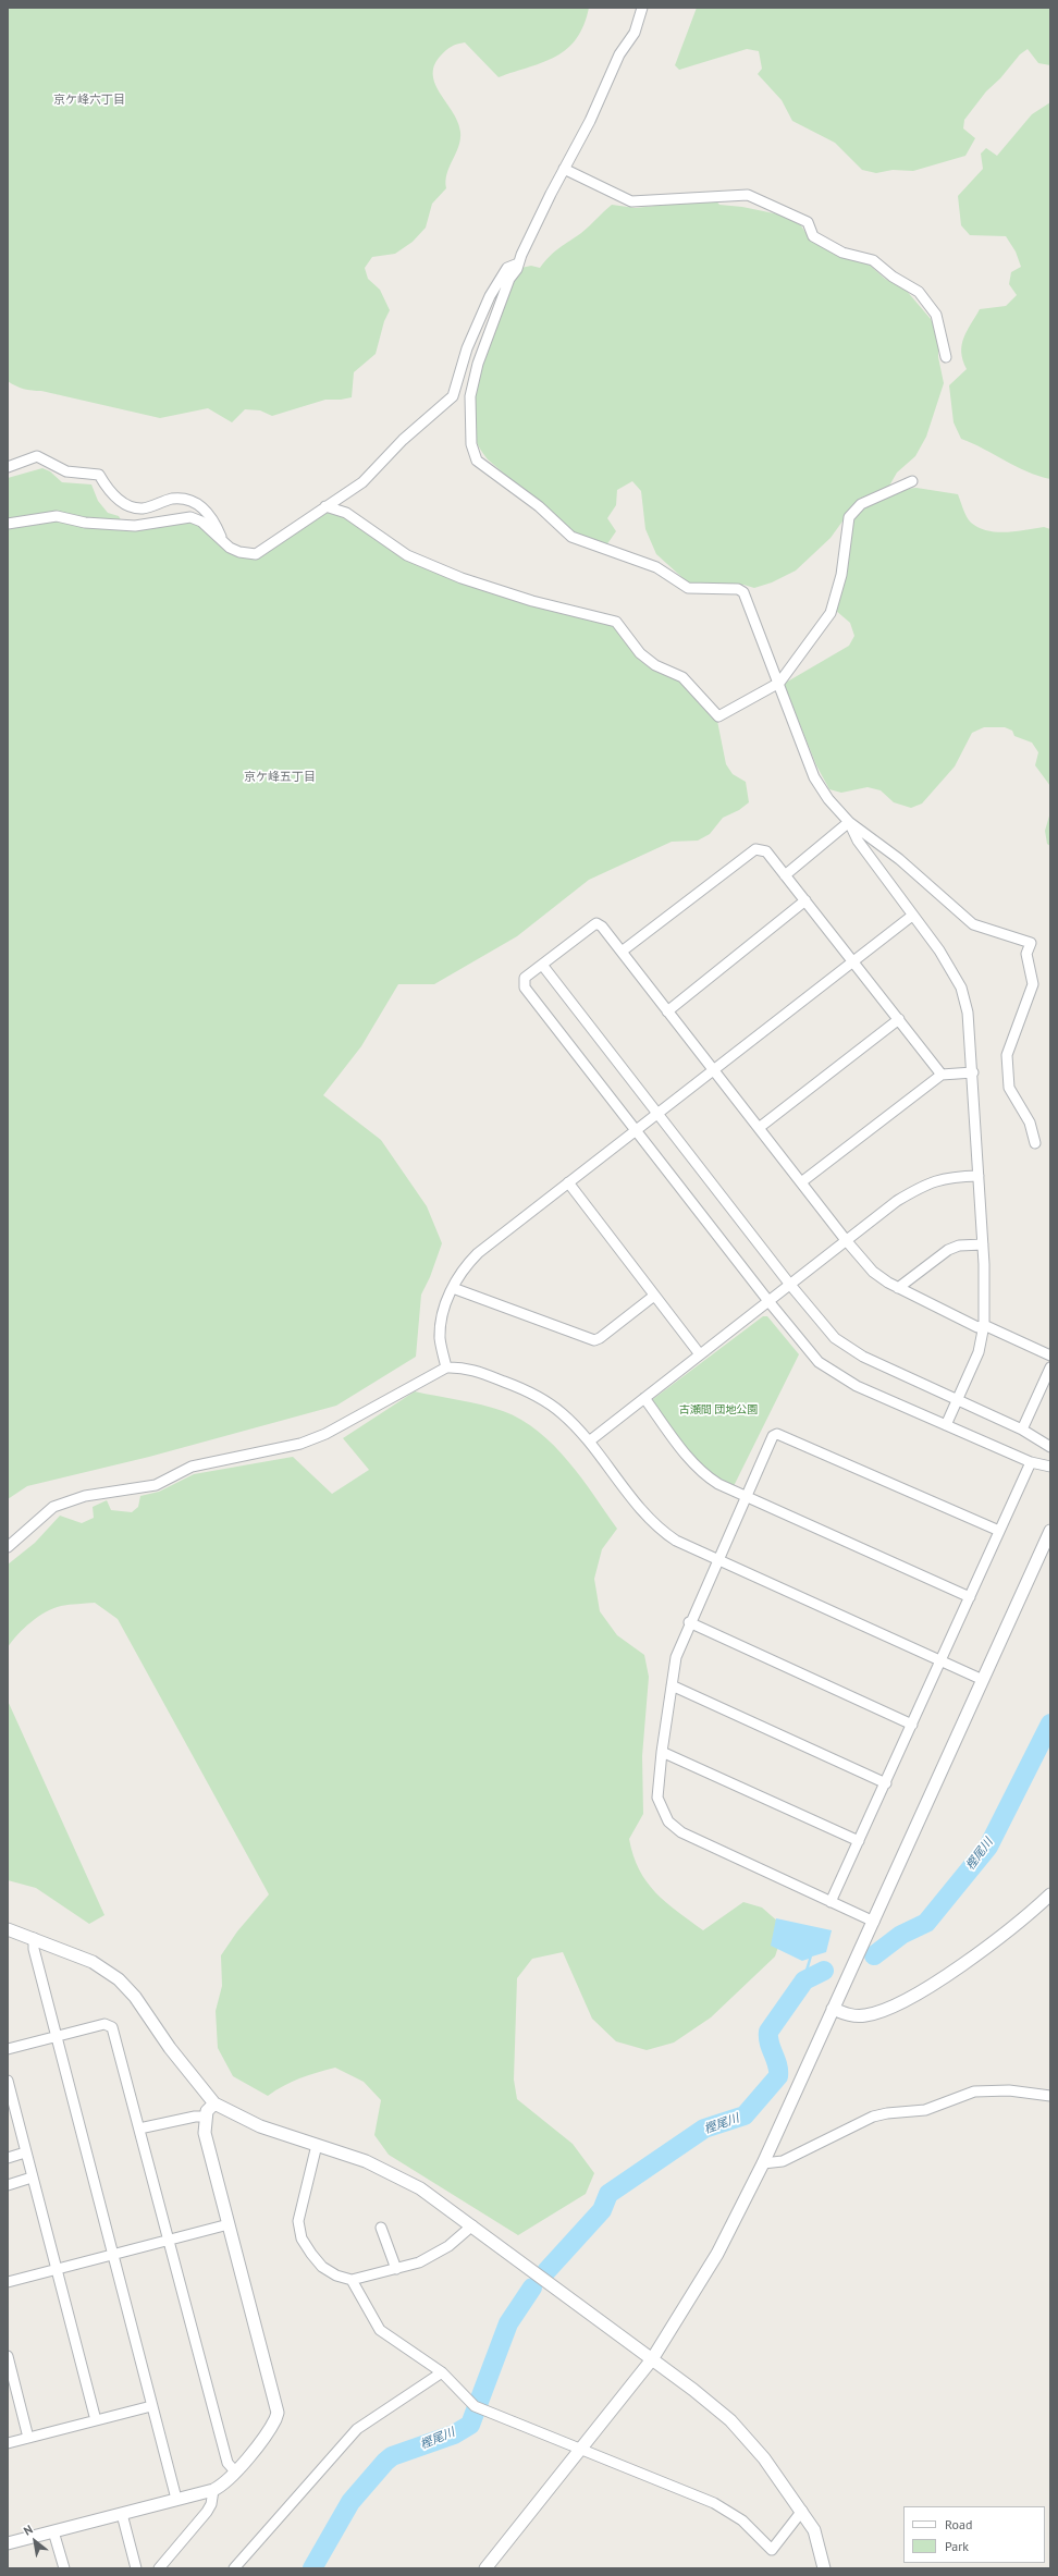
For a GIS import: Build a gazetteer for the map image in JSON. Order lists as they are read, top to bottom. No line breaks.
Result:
{"districts":["京ケ峰六丁目","京ケ峰五丁目"],"water":["樫尾川"],"parks":["古瀬間 団地公園"],"legend":["Road","Park"],"north":"top left"}
